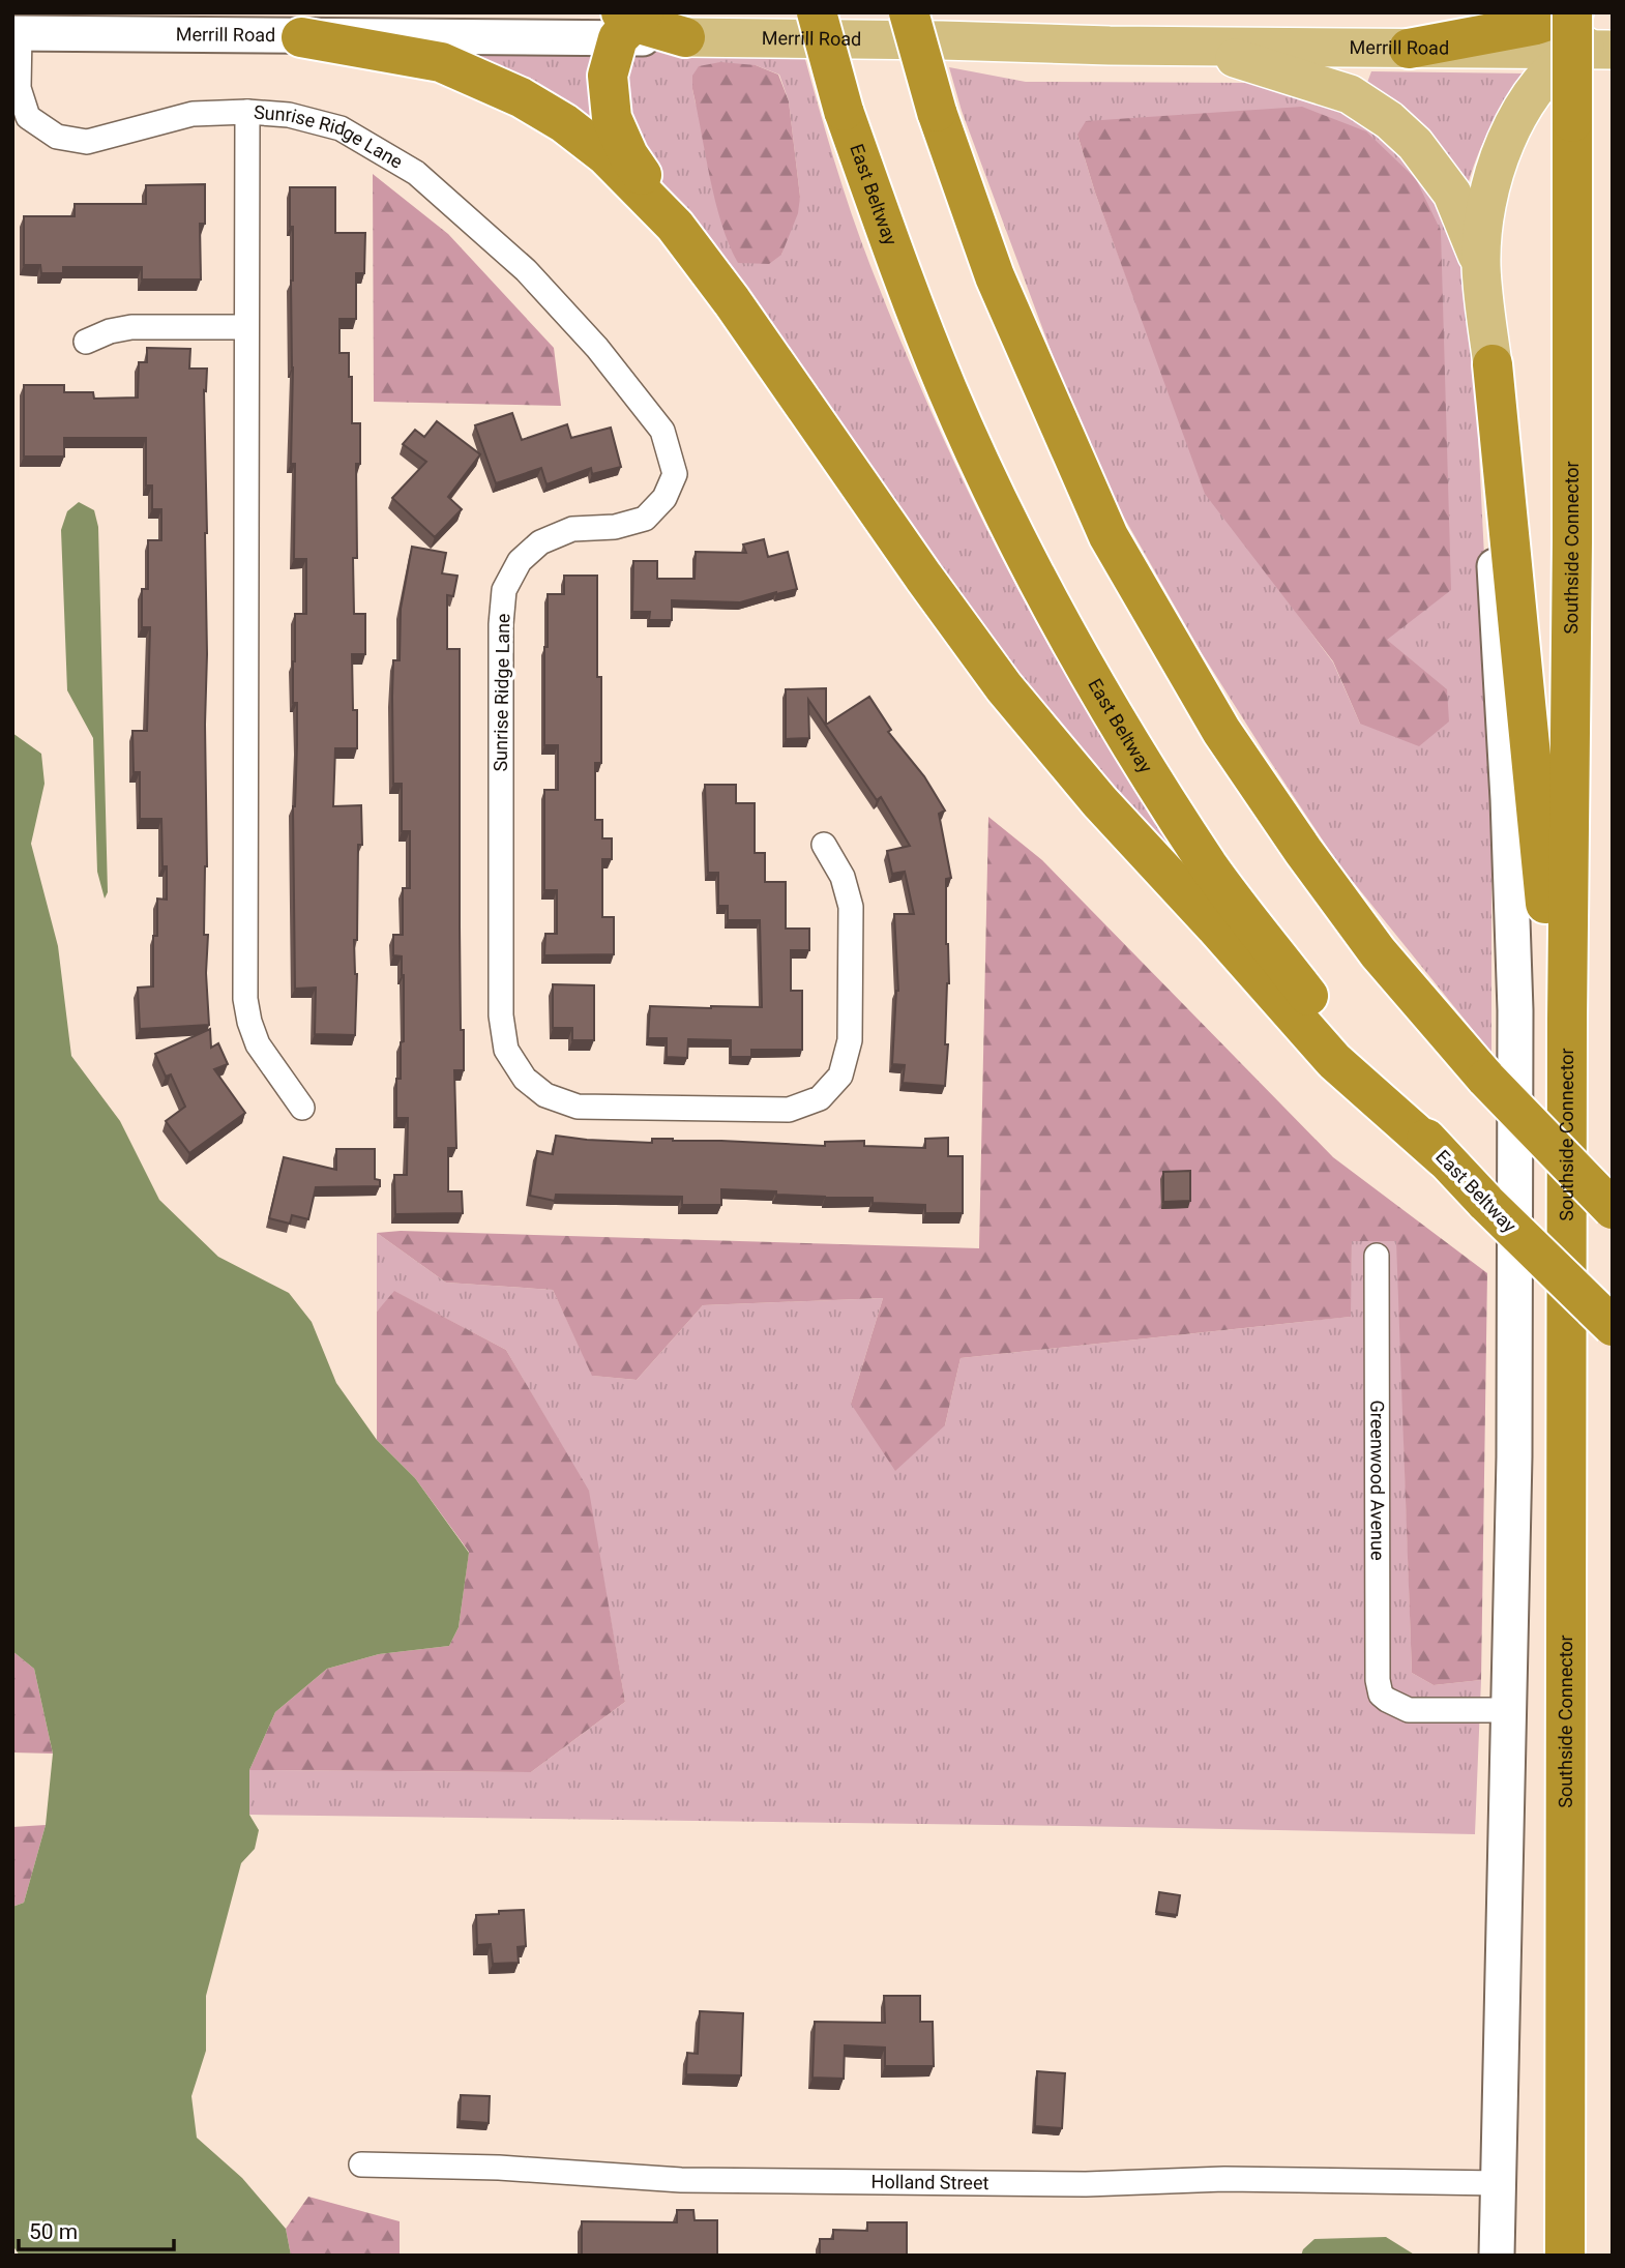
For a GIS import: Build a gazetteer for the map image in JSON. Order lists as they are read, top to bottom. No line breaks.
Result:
{"streets":{"highway":["East Beltway","Southside Connector"],"main road":["Merrill Road"],"street":["Sunrise Ridge Lane","Greenwood Avenue","Holland Street"]},"crossings":[["Merrill Road","Sunrise Ridge Lane"]],"scale_bar":"50 m"}
